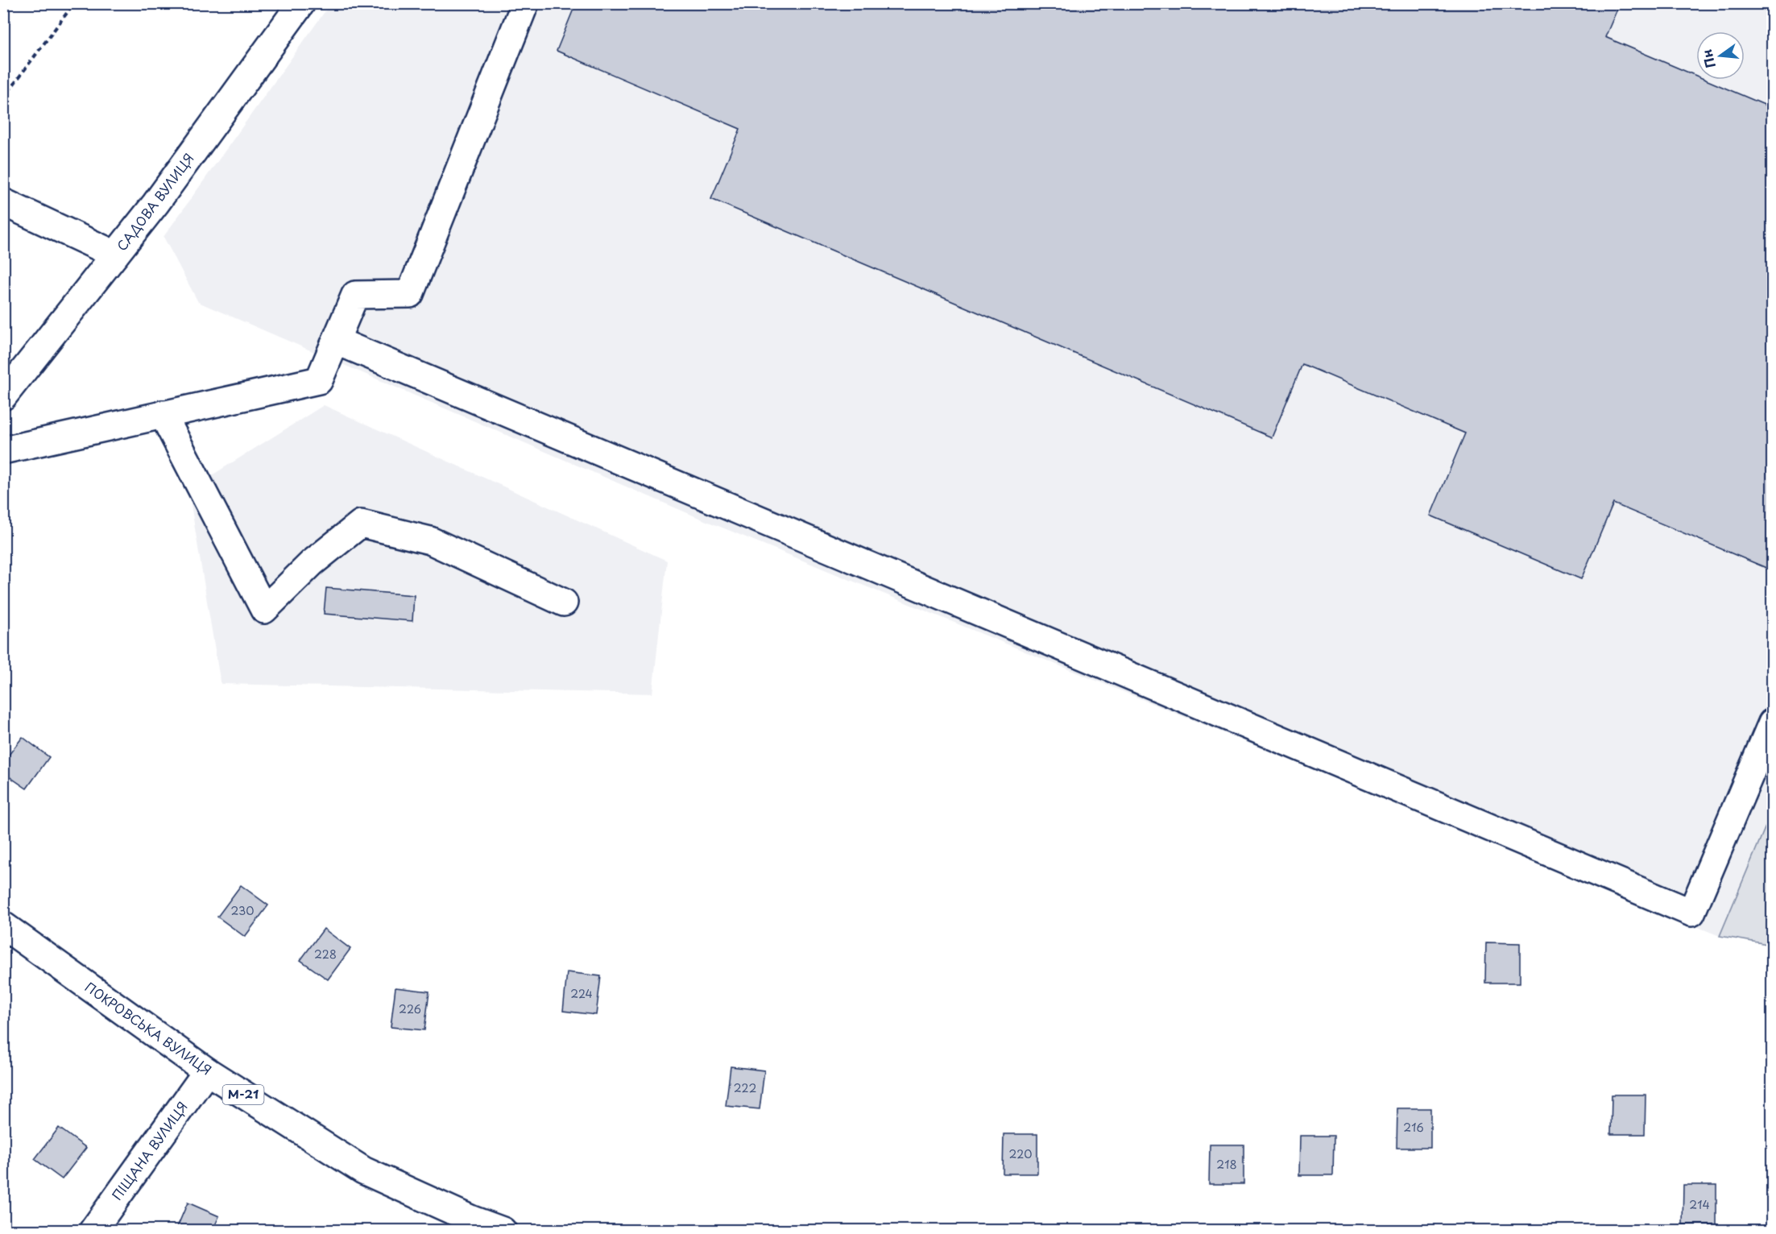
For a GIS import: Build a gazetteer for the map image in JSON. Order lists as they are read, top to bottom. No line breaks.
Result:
{"streets":{"main road":["САДОВА ВУЛИЦЯ","ПОКРОВСЬКА ВУЛИЦЯ","М-21","ПІЩАНА ВУЛИЦЯ"]},"crossings":[["ПОКРОВСЬКА ВУЛИЦЯ","ПІЩАНА ВУЛИЦЯ"]],"house_numbers":["230","228","224","226","222","216","220","218","214"],"north":"left"}
